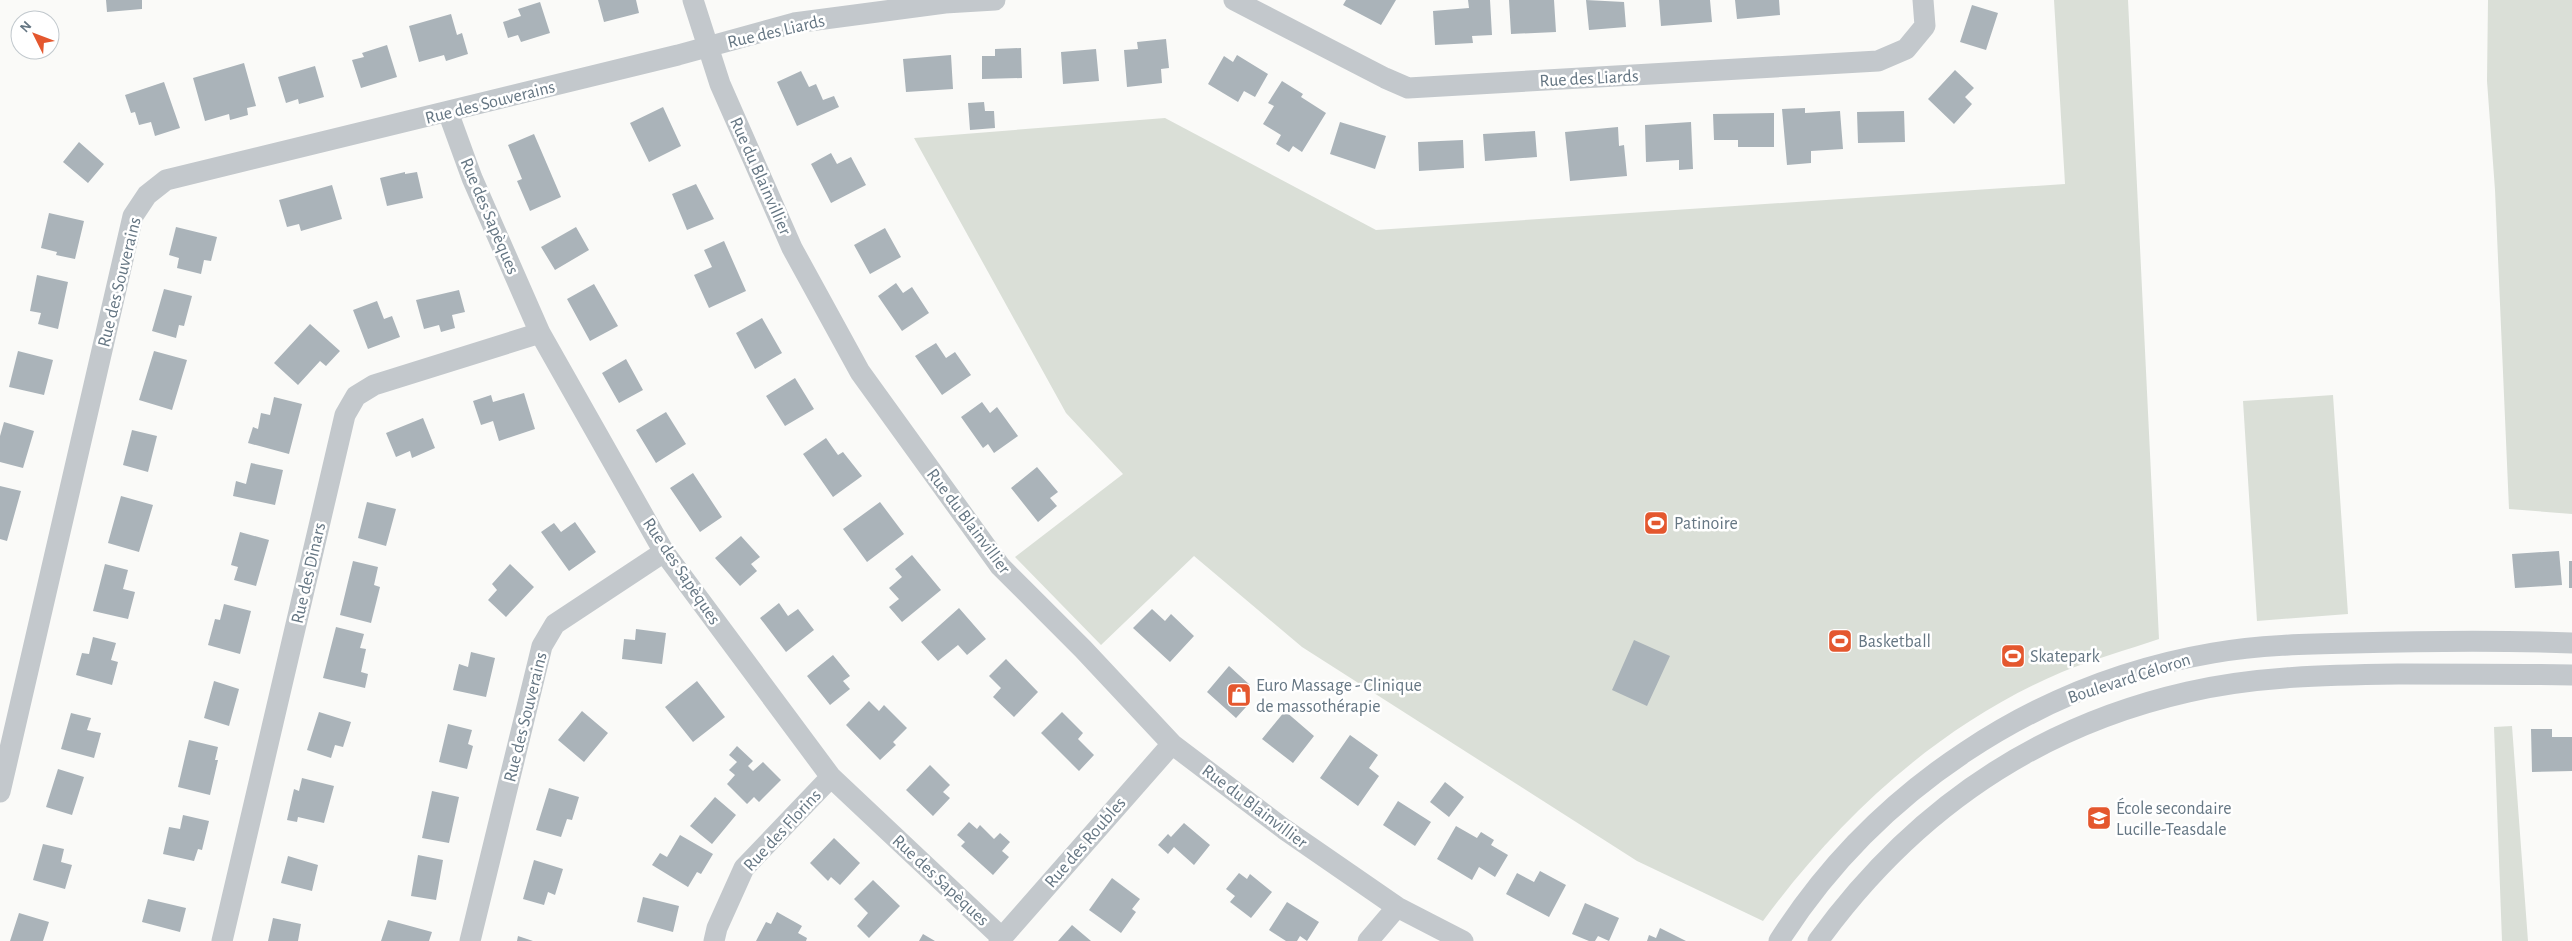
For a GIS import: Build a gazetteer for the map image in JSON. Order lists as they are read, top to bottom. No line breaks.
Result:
{"streets":{"street":["Rue des Liards","Rue des Souverains","Rue du Blainvillier","Rue des Sapèques","Rue des Dinars","Boulevard Céloron","Rue des Florins","Rue des Roubles"]},"crossings":[["Rue des Liards","Rue des Souverains"],["Rue des Liards","Rue du Blainvillier"],["Rue des Souverains","Rue du Blainvillier"],["Rue des Souverains","Rue des Sapèques"],["Rue du Blainvillier","Rue des Roubles"],["Rue des Sapèques","Rue des Dinars"],["Rue des Sapèques","Rue des Florins"],["Rue des Sapèques","Rue des Roubles"]],"places":{"sports":["Patinoire","Basketball","Skatepark"],"shop":["Euro Massage - Clinique de massothérapie"],"school or university":["École secondaire Lucille-Teasdale"]},"north":"top left"}
